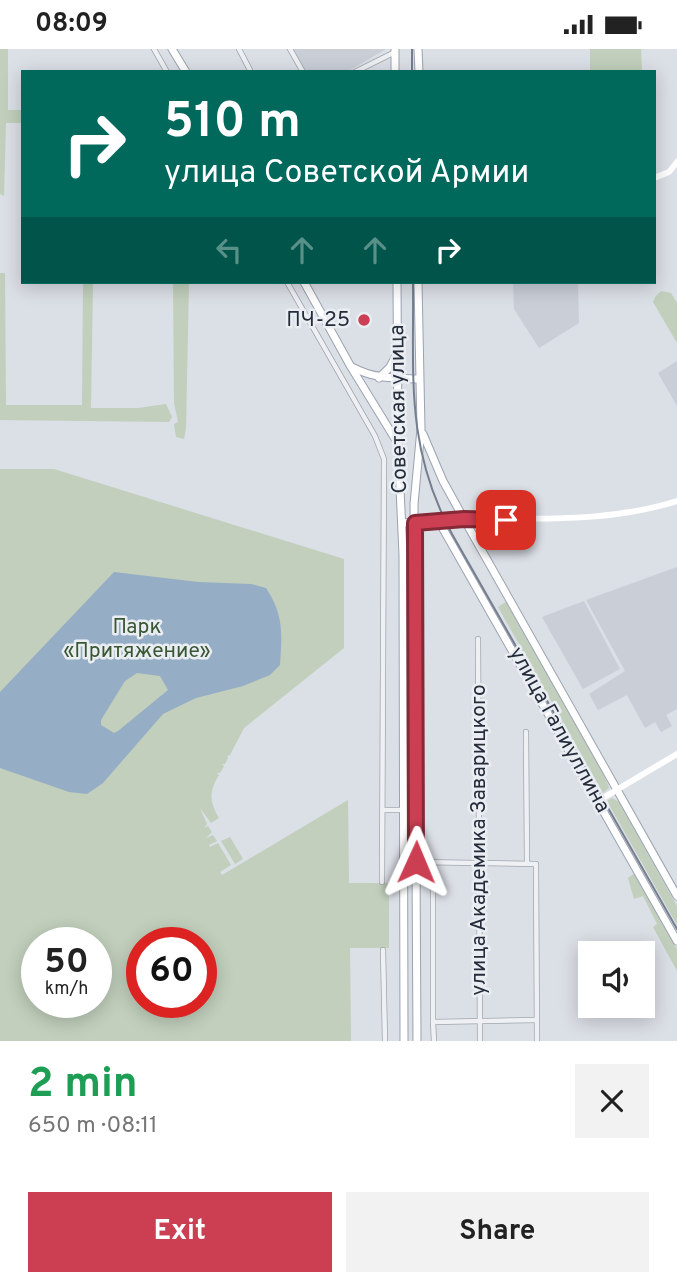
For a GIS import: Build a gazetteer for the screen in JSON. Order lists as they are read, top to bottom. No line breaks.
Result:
{"streets":{"main road":["Советская улица","улица Галиуллина"],"street":["улица Академика Заварицкого"]},"crossings":[["Советская улица","улица Галиуллина"]],"parks":["Парк «Притяжение»"],"places":["ПЧ-25"],"page":{"status":"08:09","turn":["510 m","улица Советской Армии"],"speed":"50 km/h","limit":"60","heading":["2 min","650 m · 08:11"],"buttons":["Exit","Share"]}}
